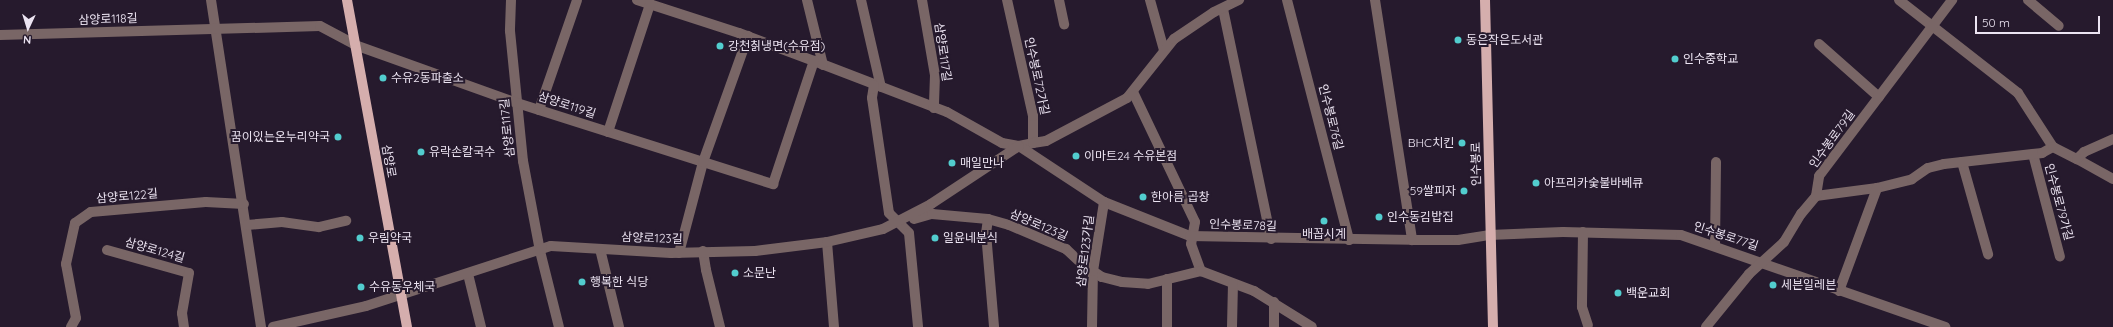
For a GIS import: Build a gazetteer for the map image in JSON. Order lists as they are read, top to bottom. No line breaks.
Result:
{"streets":{"main road":["삼양로","인수봉로"],"street":["삼양로118길","삼양로117길","인수봉로72가길","삼양로119길","인수봉로76길","인수봉로79길","삼양로122길","인수봉로79가길","삼양로123길","인수봉로78길","인수봉로77길","삼양로124길","삼양로123가길"]},"crossings":[["삼양로118길","삼양로119길"],["삼양로118길","삼양로"],["삼양로117길","삼양로119길"],["삼양로117길","삼양로123길"],["삼양로119길","삼양로"],["인수봉로76길","인수봉로78길"],["인수봉로79길","인수봉로79가길"],["삼양로","삼양로123길"],["인수봉로","인수봉로78길"],["인수봉로","인수봉로77길"],["삼양로123길","인수봉로78길"],["삼양로123길","삼양로123가길"],["인수봉로78길","인수봉로77길"],["인수봉로78길","삼양로123가길"]],"places":["동은작은도서관","강천칡냉면(수유점)","인수중학교","수유2동파출소","꿈이있는온누리약국","BHC치킨","유락손칼국수","이마트24 수유본점","매일만나","아프리카숯불바베큐","59쌀피자","한아름 곱창","인수동김밥집","배꼽시계","우림약국","일윤네분식","소문난","행복한 식당","세븐일레븐","수유동우체국","백운교회"],"scale_bar":"50 m","north":"bottom"}
